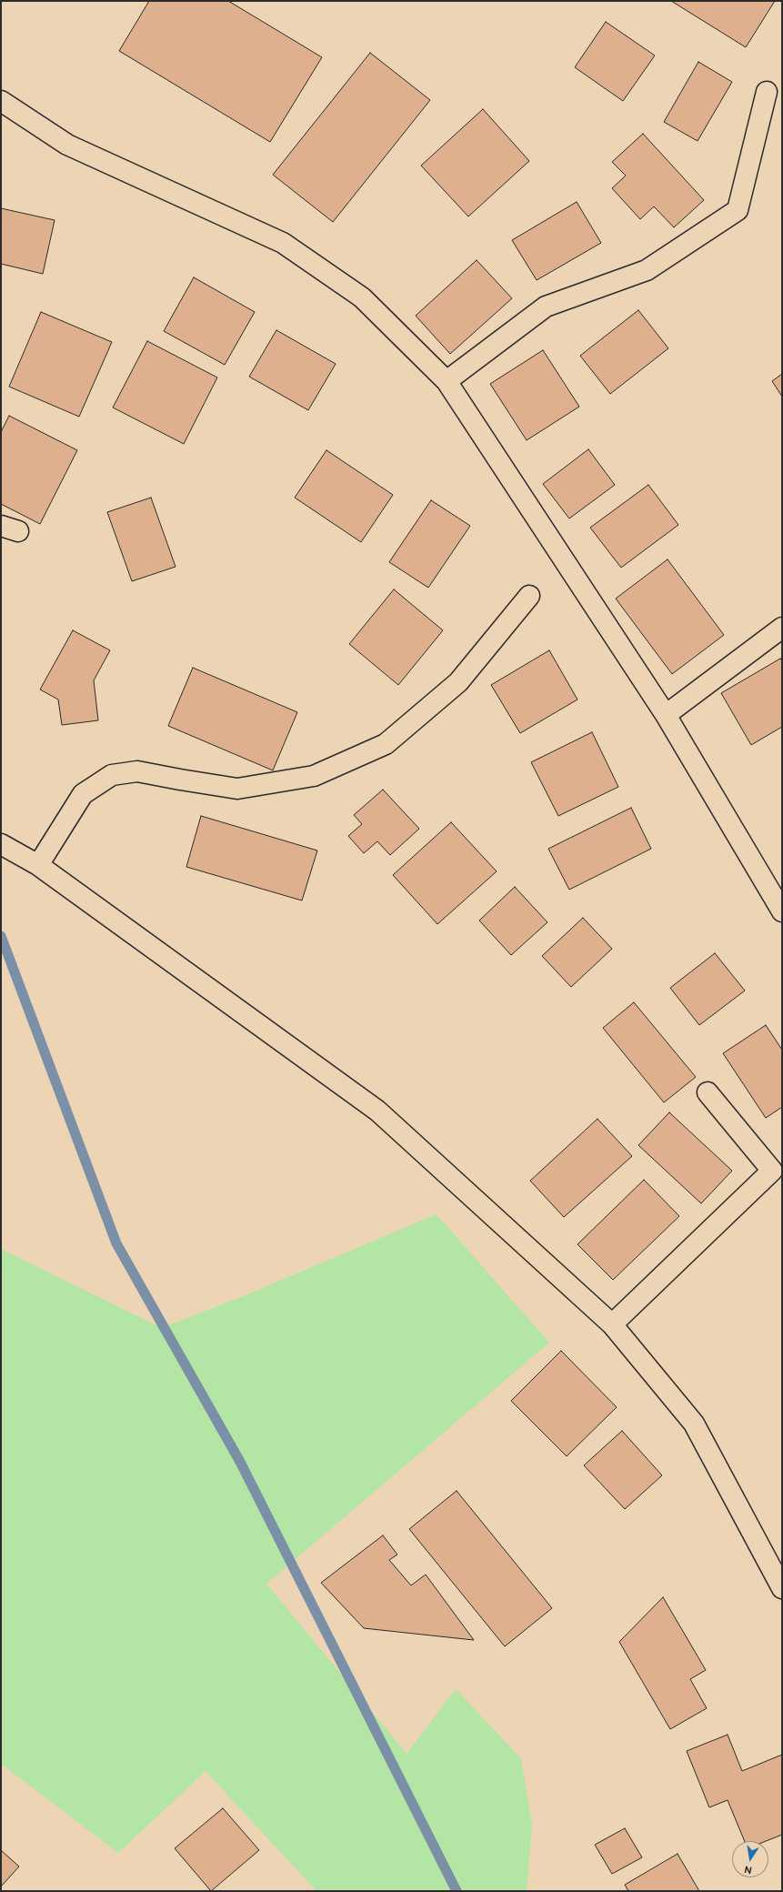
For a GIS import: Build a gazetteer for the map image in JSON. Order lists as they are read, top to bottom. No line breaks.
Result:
{"north":"bottom"}
